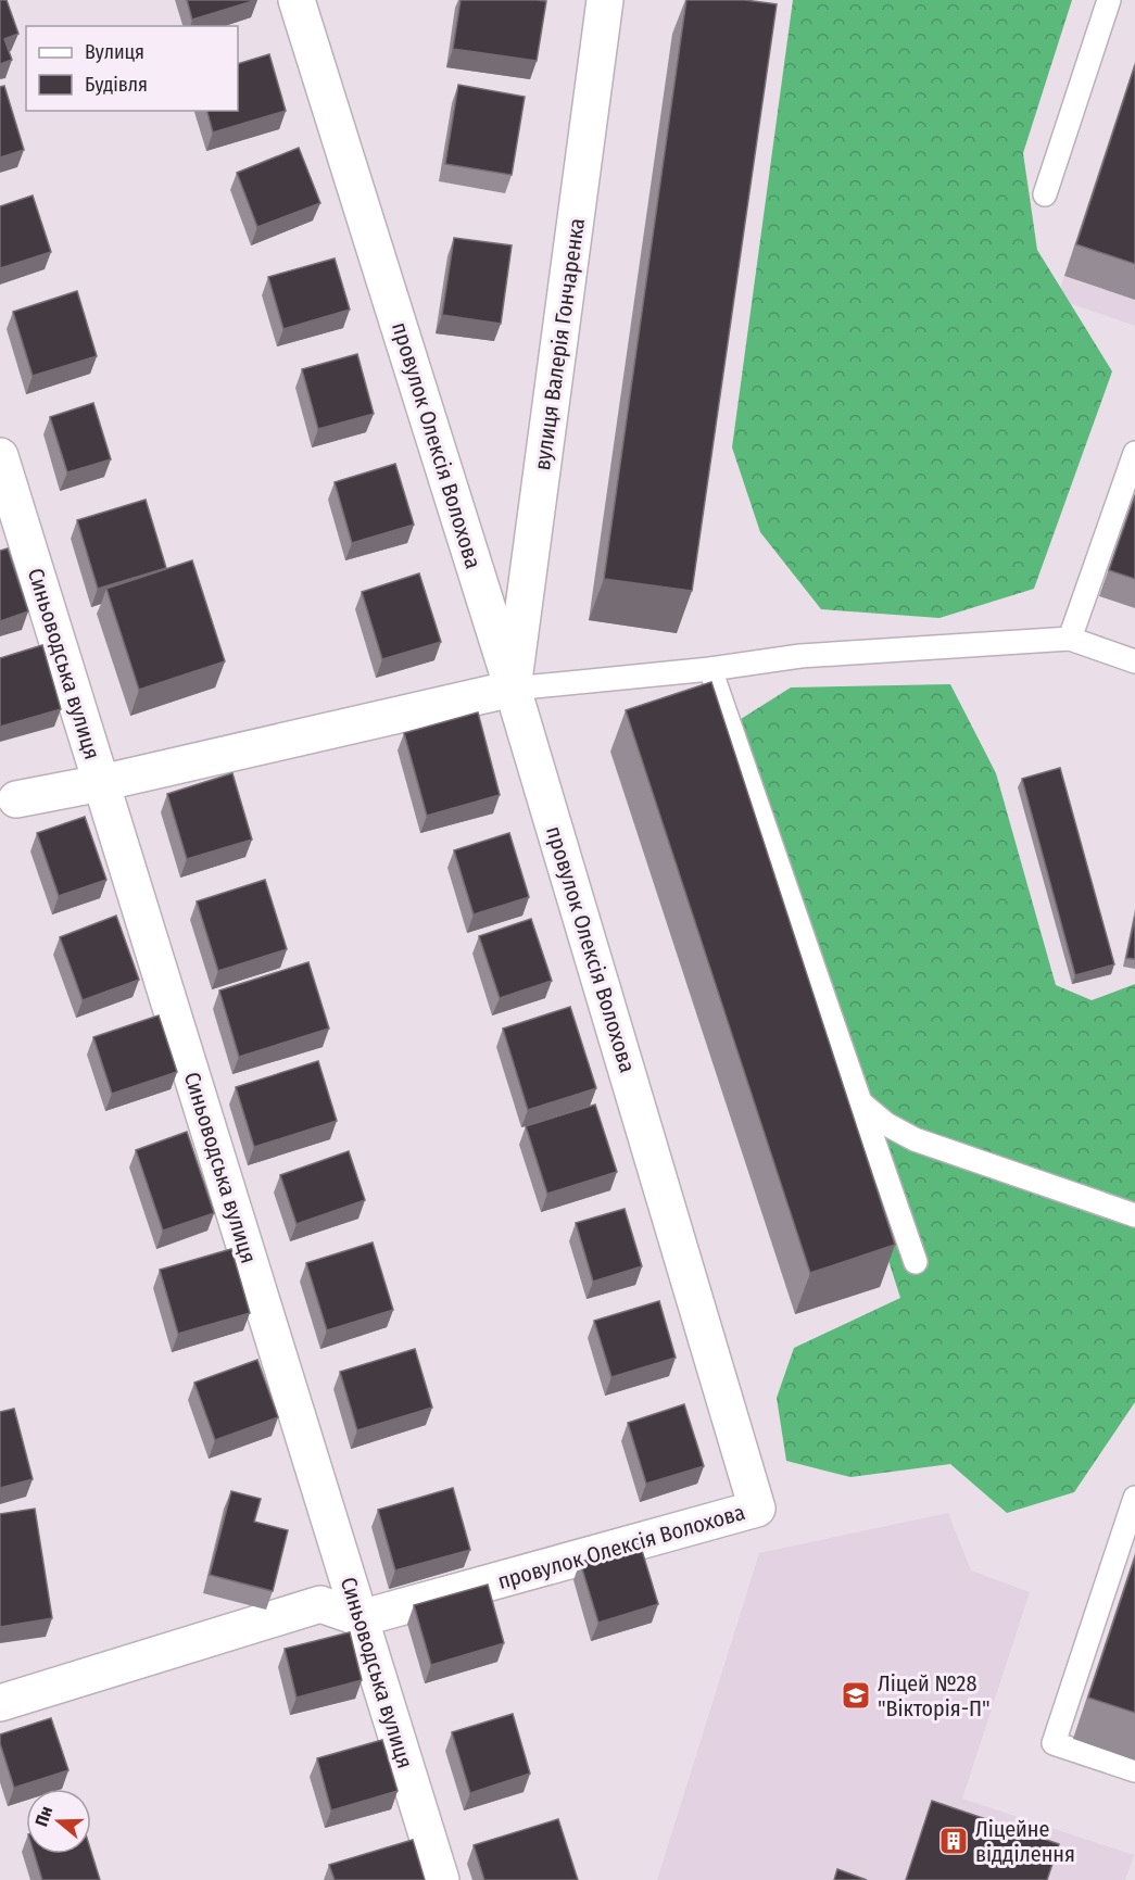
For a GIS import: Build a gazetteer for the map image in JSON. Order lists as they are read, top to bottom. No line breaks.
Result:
{"streets":{"street":["вулиця Валерія Гончаренка","провулок Олексія Волохова","Синьоводська вулиця"]},"crossings":[["вулиця Валерія Гончаренка","провулок Олексія Волохова"],["провулок Олексія Волохова","Синьоводська вулиця"]],"places":{"school or university":["Ліцей №28 \"Вікторія-П\""],"building":["Ліцейне відділення"]},"legend":["Вулиця","Будівля"],"north":"left"}
